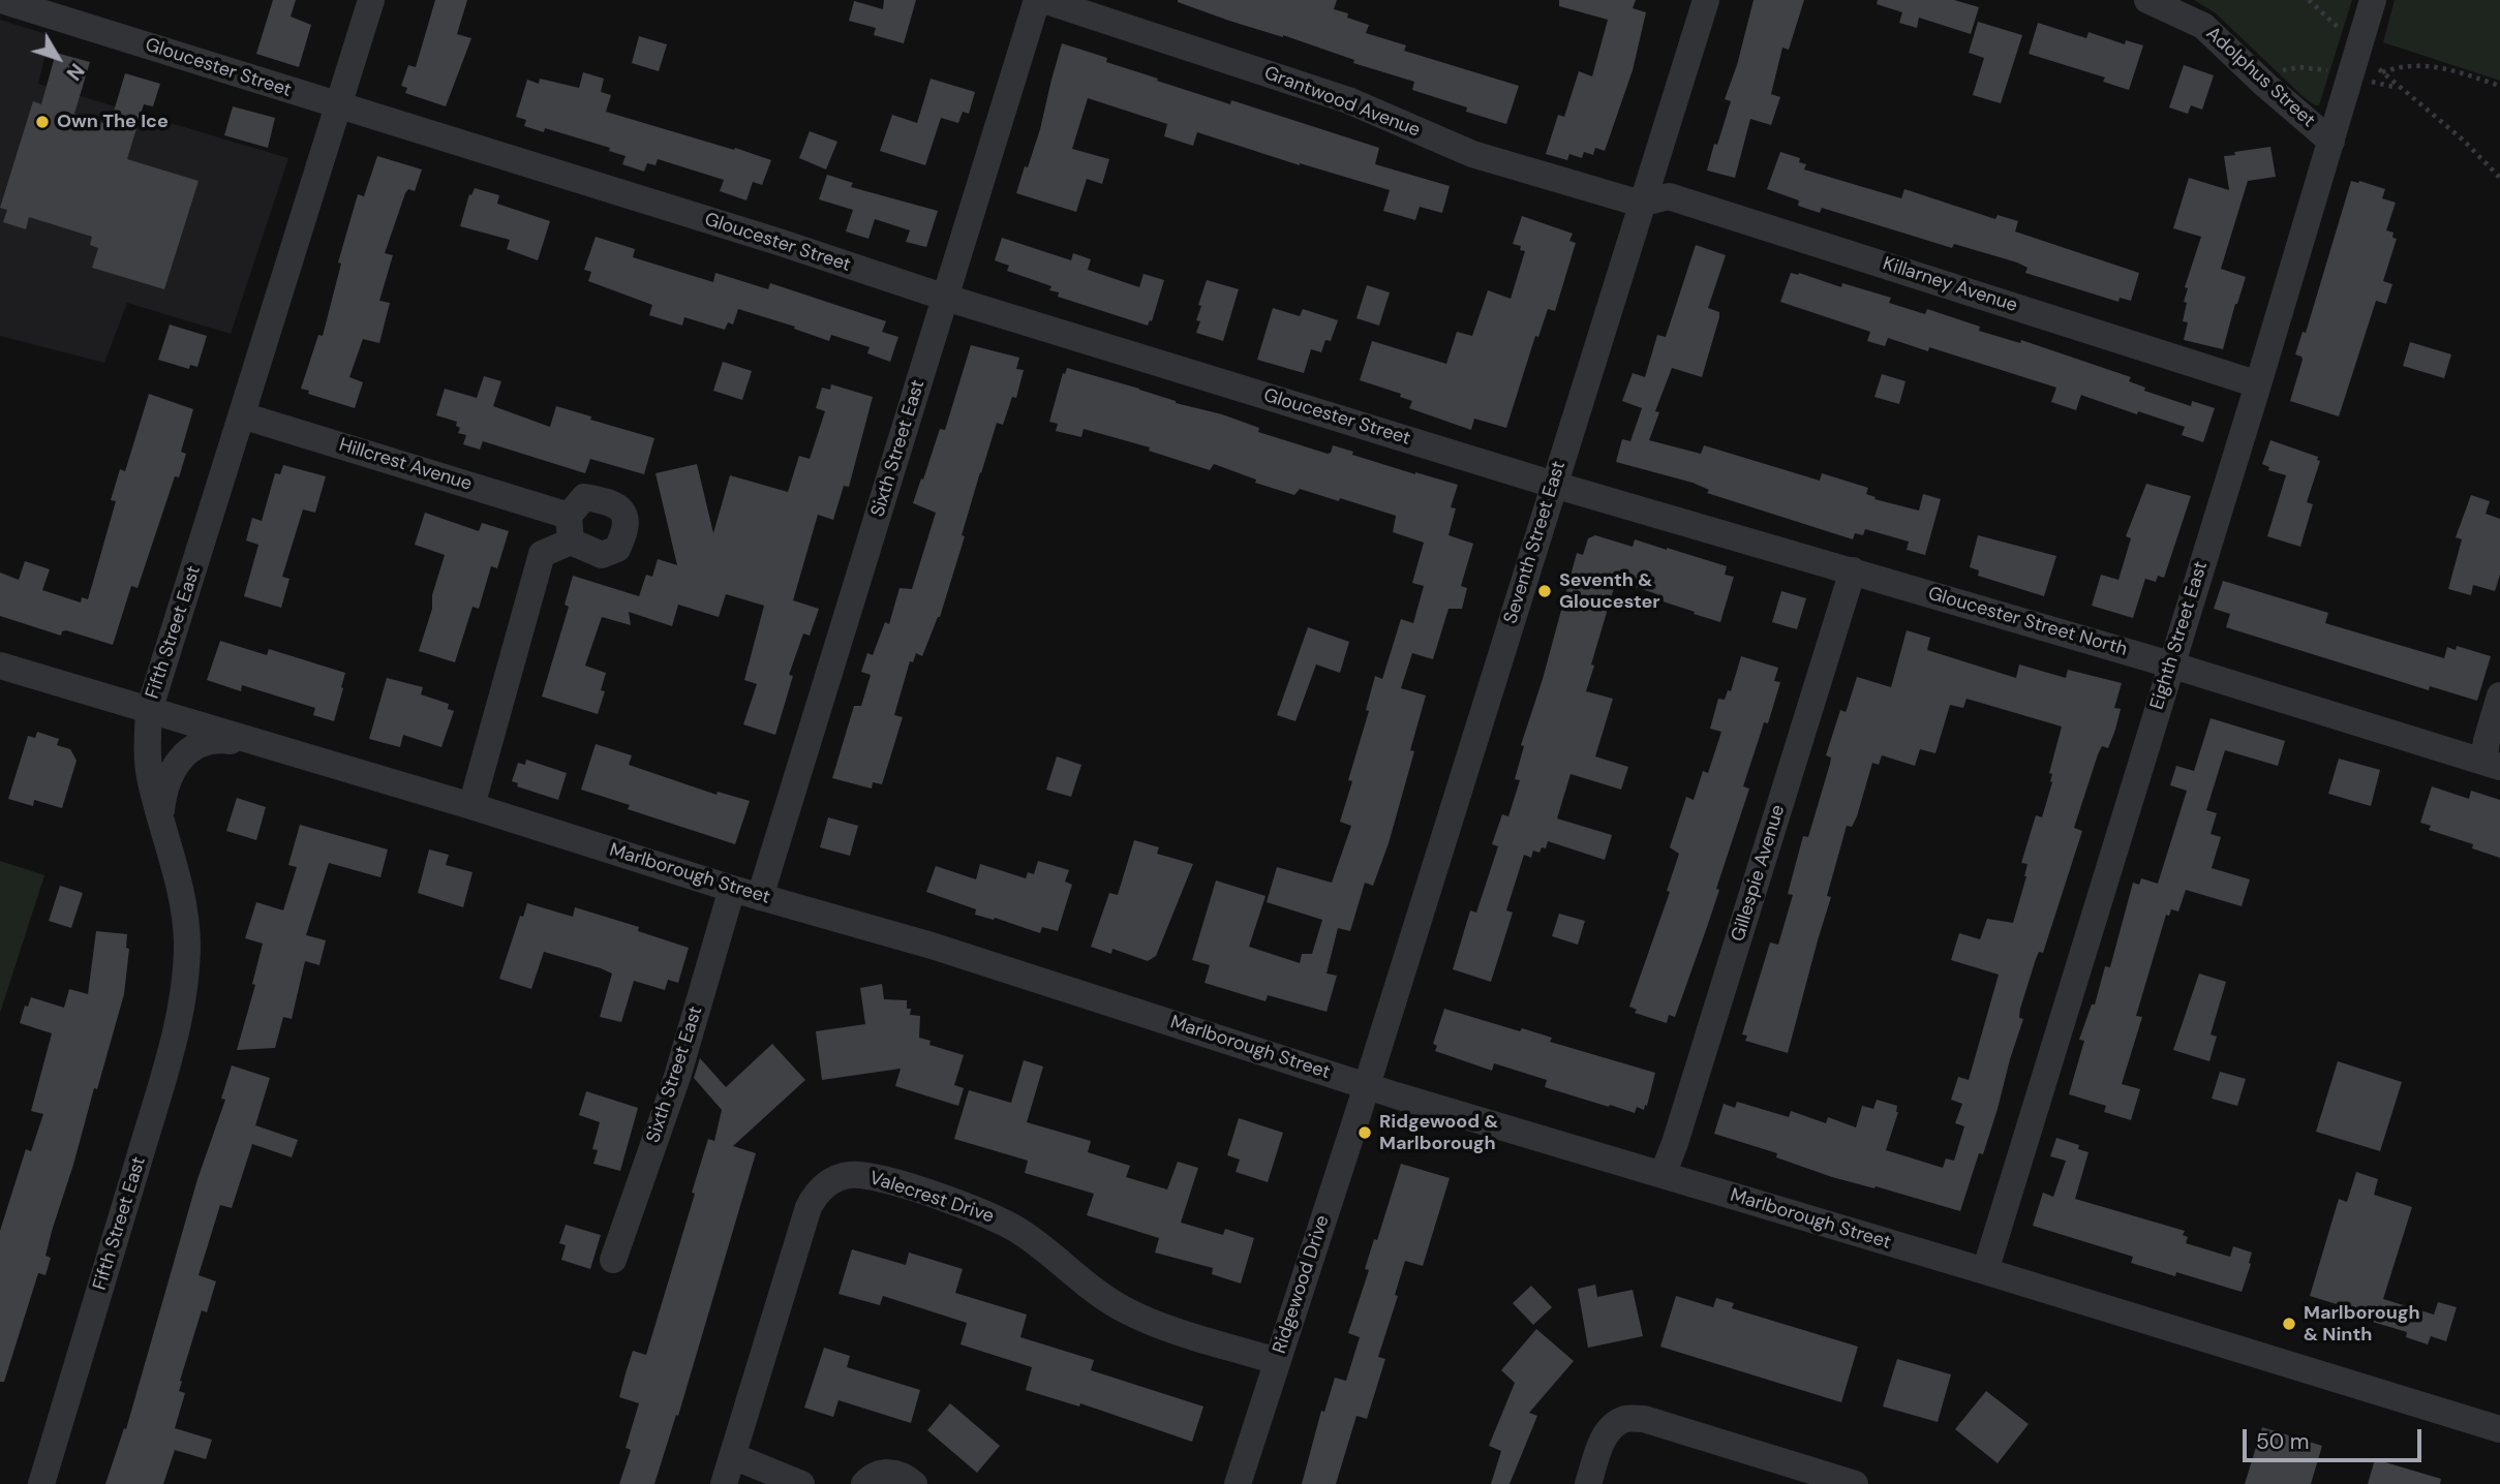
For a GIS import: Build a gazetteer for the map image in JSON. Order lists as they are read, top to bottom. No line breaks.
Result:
{"streets":{"street":["Gloucester Street","Adolphus Street","Grantwood Avenue","Killarney Avenue","Sixth Street East","Hillcrest Avenue","Seventh Street East","Gloucester Street North","Fifth Street East","Eighth Street East","Gillespie Avenue","Marlborough Street","Valecrest Drive","Ridgewood Drive"]},"crossings":[["Gloucester Street","Sixth Street East"],["Gloucester Street","Seventh Street East"],["Gloucester Street","Gloucester Street North"],["Gloucester Street","Fifth Street East"],["Adolphus Street","Eighth Street East"],["Grantwood Avenue","Killarney Avenue"],["Grantwood Avenue","Seventh Street East"],["Killarney Avenue","Seventh Street East"],["Killarney Avenue","Eighth Street East"],["Sixth Street East","Marlborough Street"],["Hillcrest Avenue","Fifth Street East"],["Hillcrest Avenue","Marlborough Street"],["Seventh Street East","Gloucester Street North"],["Seventh Street East","Marlborough Street"],["Seventh Street East","Ridgewood Drive"],["Gloucester Street North","Eighth Street East"],["Gloucester Street North","Gillespie Avenue"],["Fifth Street East","Marlborough Street"],["Eighth Street East","Marlborough Street"],["Gillespie Avenue","Marlborough Street"],["Marlborough Street","Ridgewood Drive"],["Valecrest Drive","Ridgewood Drive"]],"places":["Own The Ice","Seventh & Gloucester","Ridgewood & Marlborough","Marlborough & Ninth"],"scale_bar":"50 m","north":"bottom right"}
